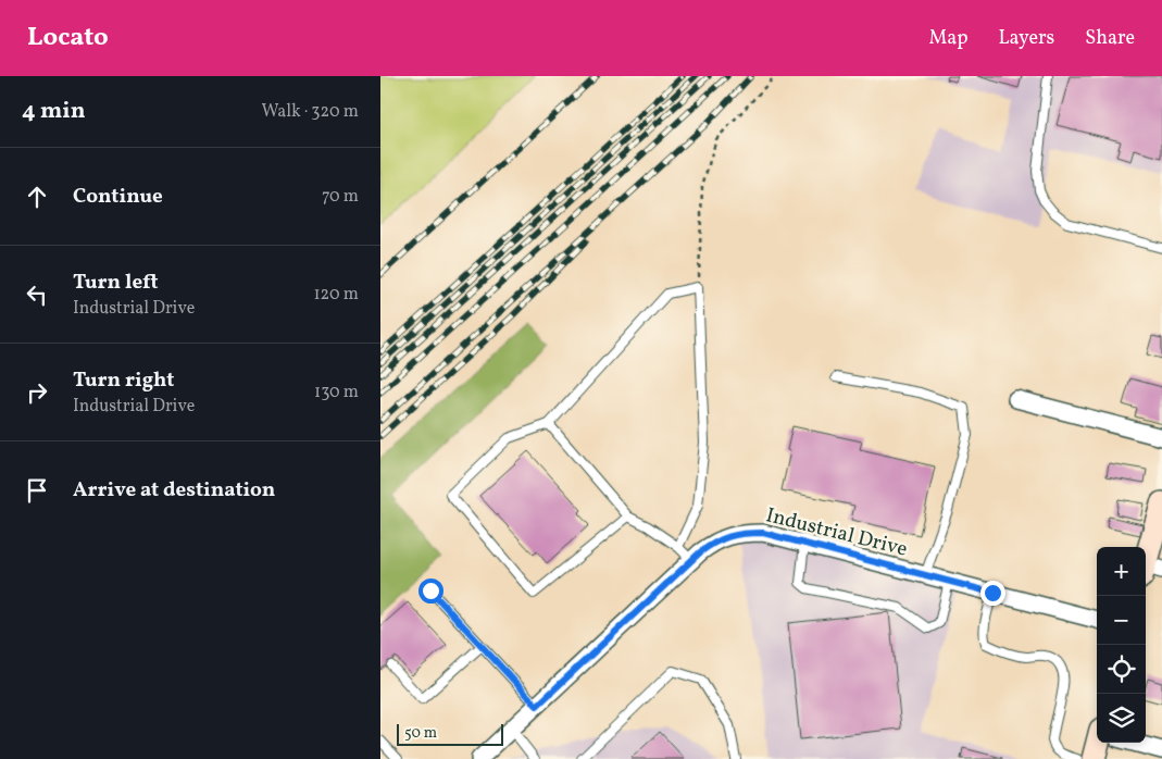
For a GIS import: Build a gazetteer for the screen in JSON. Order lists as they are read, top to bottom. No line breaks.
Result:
{"streets":{"street":["Industrial Drive"]},"scale_bar":"50 m","page":{"header":"Locato","nav":["Map","Layers","Share"],"heading":["4 min","Walk · 320 m"],"list":[["Continue","70 m"],["Turn left","Industrial Drive","120 m"],["Turn right","Industrial Drive","130 m"],"Arrive at destination"],"map_buttons":["+","−"],"scale":"50 m"}}
